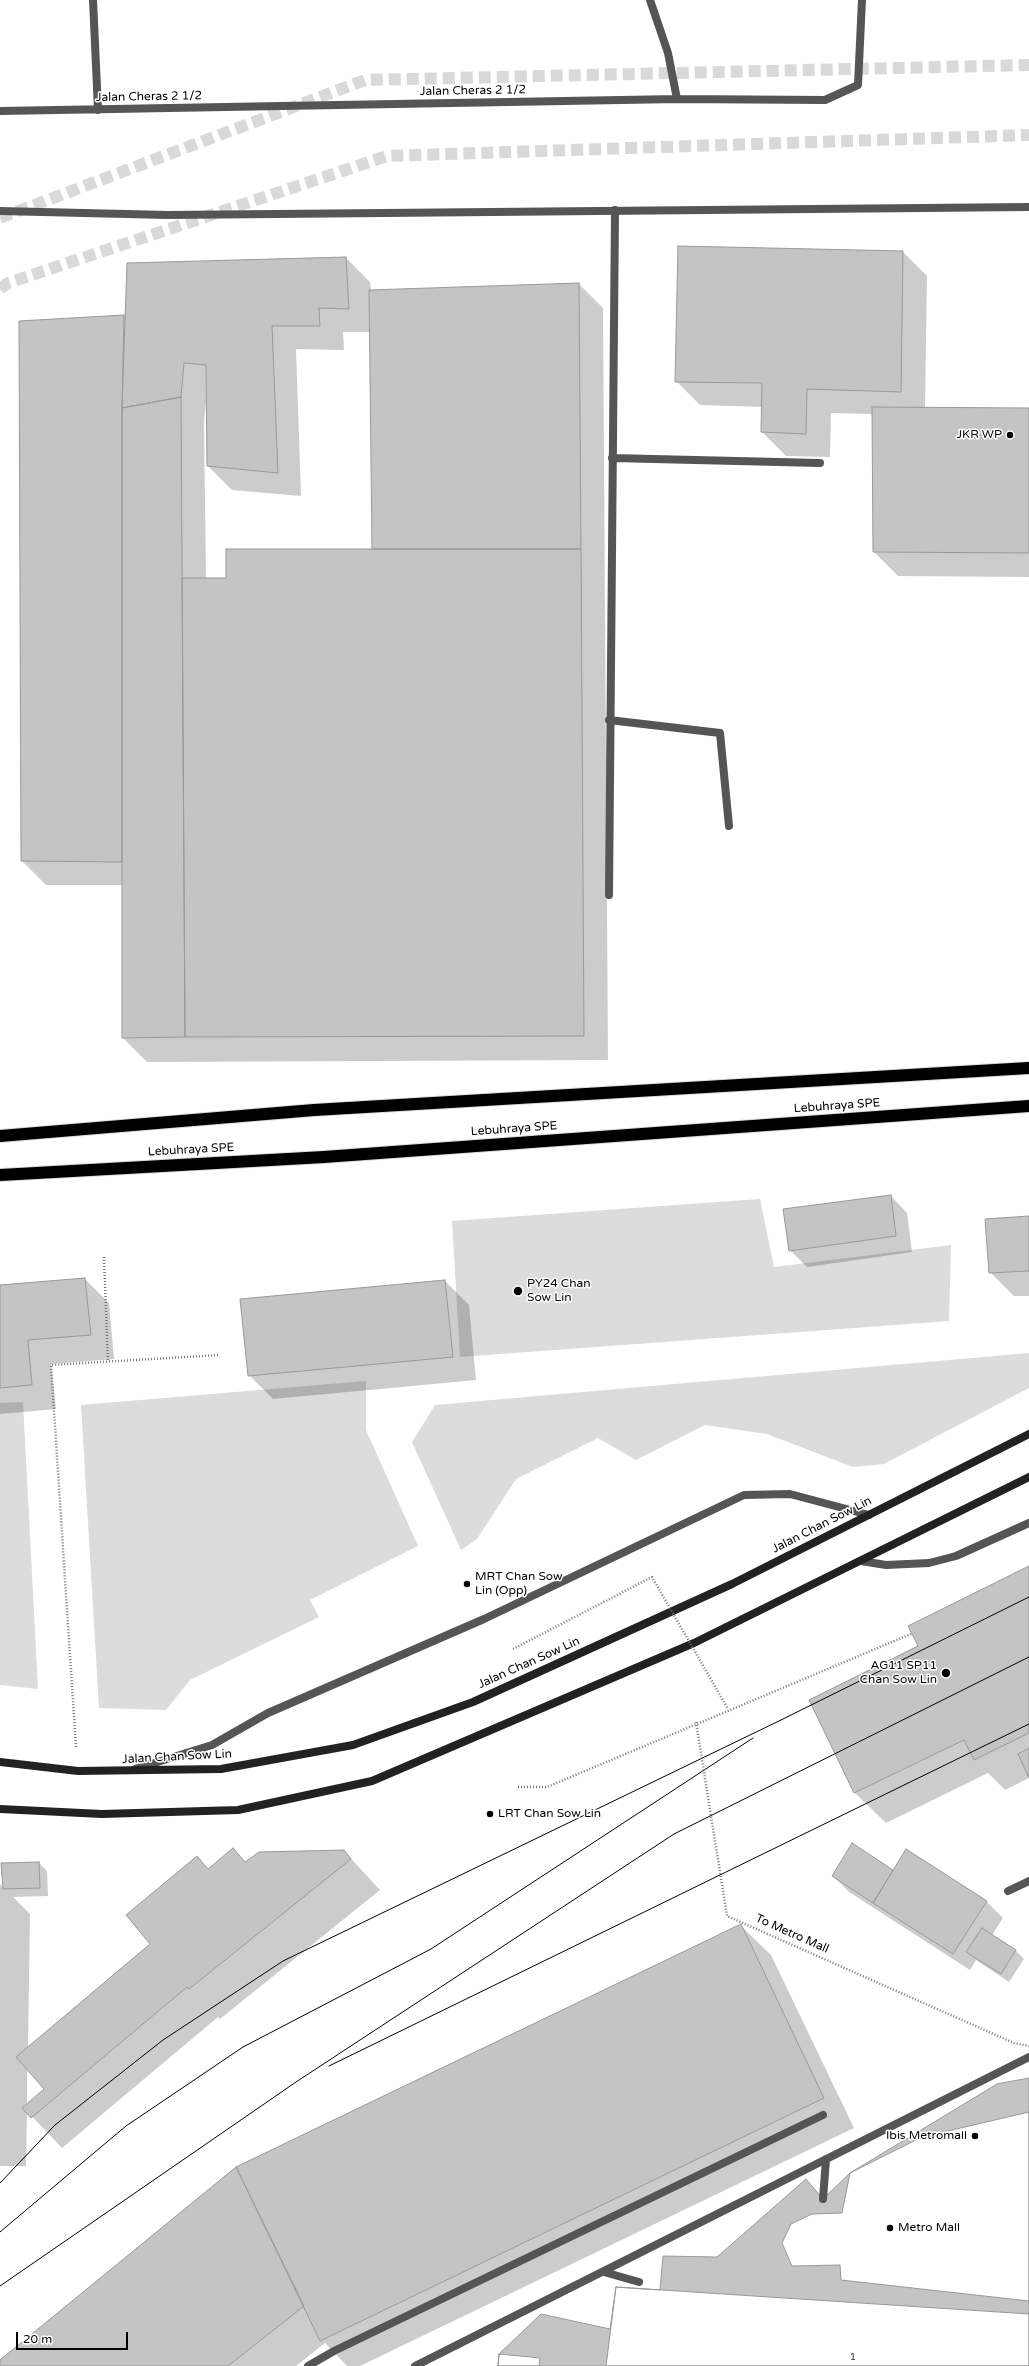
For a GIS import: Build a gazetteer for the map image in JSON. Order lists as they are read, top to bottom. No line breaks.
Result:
{"streets":{"highway":["Lebuhraya SPE"],"street":["Jalan Cheras 2 1/2","Jalan Chan Sow Lin"],"path":["To Metro Mall"]},"places":["JKR WP","PY24 Chan Sow Lin","MRT Chan Sow Lin (Opp)","AG11 SP11 Chan Sow Lin","LRT Chan Sow Lin","Ibis Metromall","Metro Mall"],"house_numbers":["1"],"scale_bar":"20 m"}
